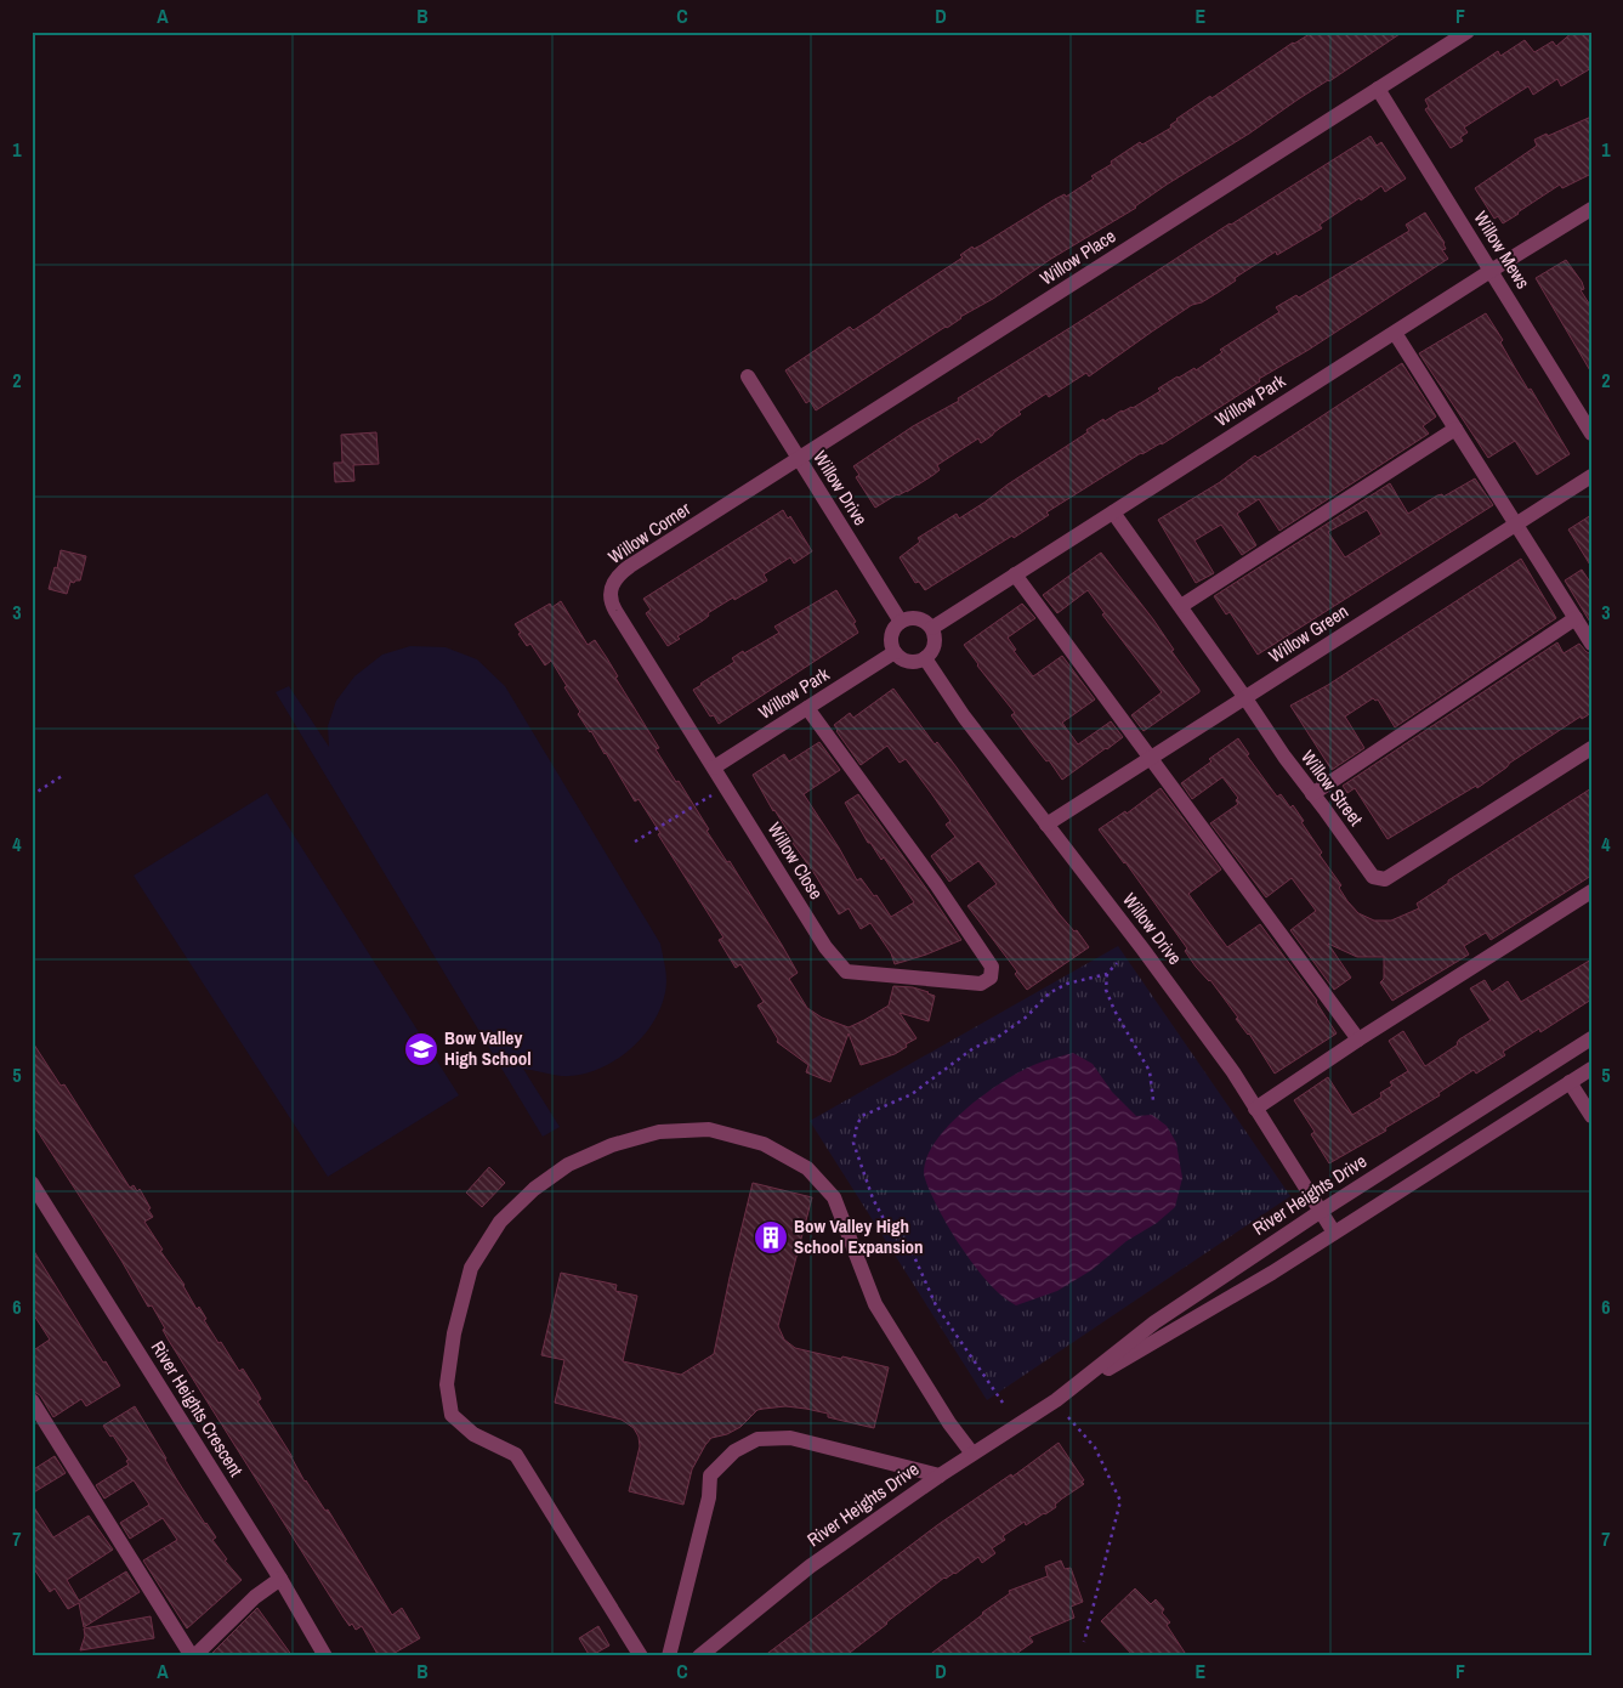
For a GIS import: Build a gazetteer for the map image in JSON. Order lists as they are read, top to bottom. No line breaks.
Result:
{"streets":{"street":["Willow Mews","Willow Place","Willow Park","Willow Drive","Willow Corner","Willow Green","Willow Street","Willow Close","River Heights Drive","River Heights Crescent"]},"crossings":[["Willow Mews","Willow Place"],["Willow Mews","Willow Park"],["Willow Place","Willow Drive"],["Willow Place","Willow Corner"],["Willow Park","Willow Drive"],["Willow Park","Willow Corner"],["Willow Park","Willow Street"],["Willow Park","Willow Close"],["Willow Drive","Willow Corner"],["Willow Drive","Willow Green"],["Willow Drive","River Heights Drive"],["Willow Corner","Willow Close"],["Willow Green","Willow Street"]],"places":{"school or university":["Bow Valley High School"],"building":["Bow Valley High School Expansion"]},"grid":{"columns":["A","B","C","D","E","F"],"rows":["1","2","3","4","5","6","7"]}}
